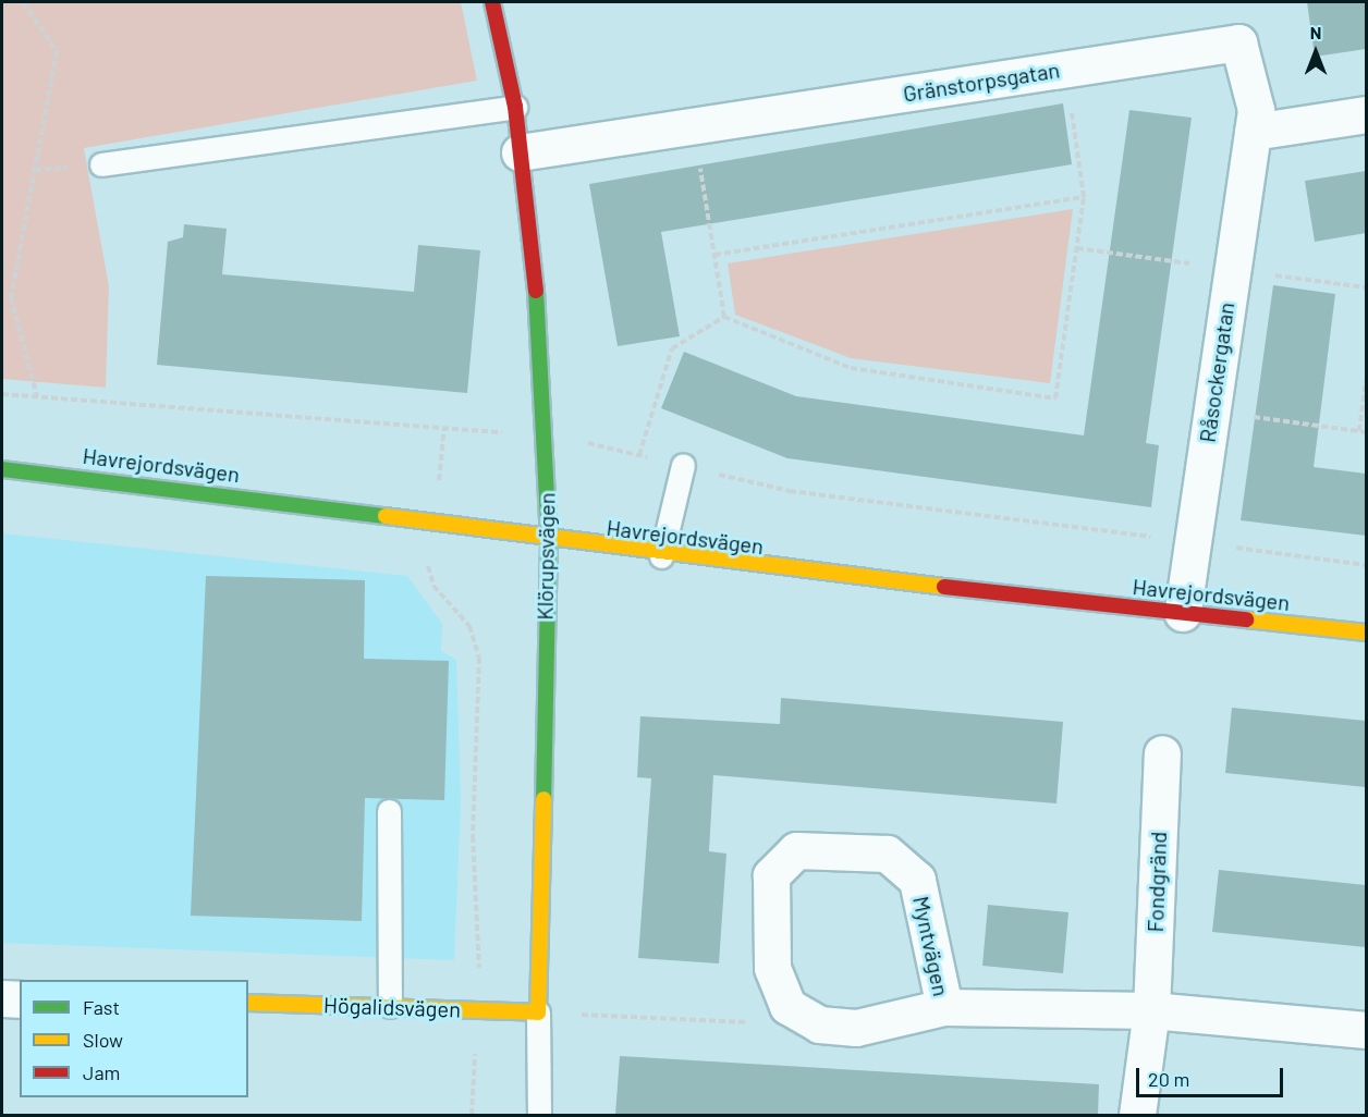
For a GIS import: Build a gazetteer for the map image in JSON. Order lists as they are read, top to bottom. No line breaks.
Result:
{"streets":{"street":["Gränstorpsgatan","Råsockergatan","Havrejordsvägen","Klörupsvägen","Fondgränd","Myntvägen","Högalidsvägen"]},"crossings":[["Gränstorpsgatan","Råsockergatan"],["Gränstorpsgatan","Klörupsvägen"],["Råsockergatan","Havrejordsvägen"],["Havrejordsvägen","Klörupsvägen"],["Klörupsvägen","Högalidsvägen"],["Fondgränd","Myntvägen"]],"legend":["Fast","Slow","Jam"],"scale_bar":"20 m","north":"top"}
